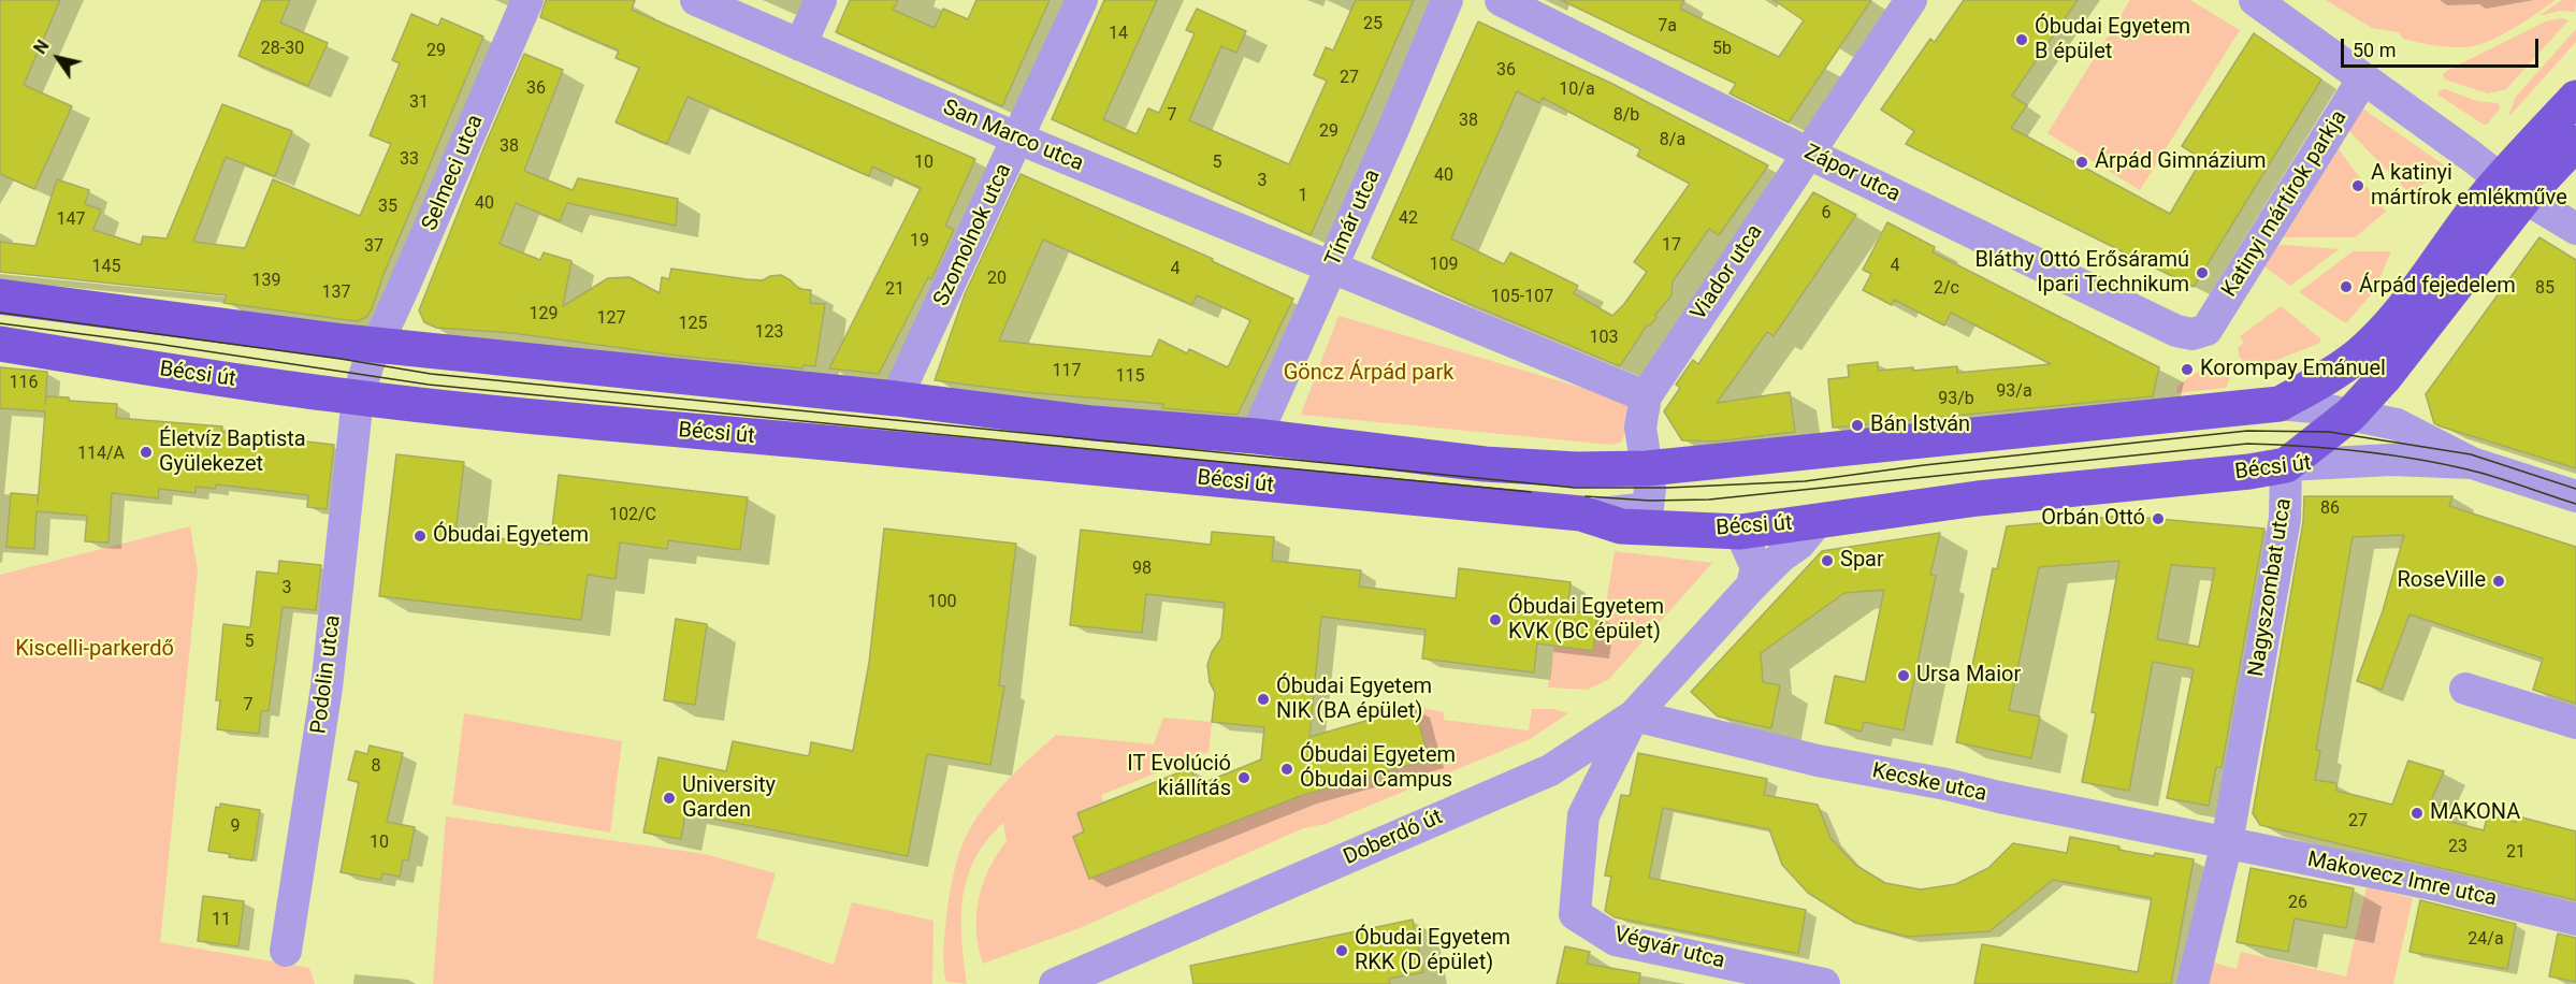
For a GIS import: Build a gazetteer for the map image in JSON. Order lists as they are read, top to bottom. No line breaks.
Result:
{"streets":{"main road":["Bécsi út"],"street":["San Marco utca","Selmeci utca","Zápor utca","Katinyi mártírok parkja","Tímár utca","Szomolnok utca","Viador utca","Nagyszombat utca","Podolin utca","Kecske utca","Doberdó út","Makovecz Imre utca","Végvár utca"]},"crossings":[["San Marco utca","Tímár utca"],["San Marco utca","Szomolnok utca"],["Selmeci utca","Bécsi út"],["Selmeci utca","Podolin utca"],["Zápor utca","Katinyi mártírok parkja"],["Zápor utca","Viador utca"],["Tímár utca","Bécsi út"],["Szomolnok utca","Bécsi út"],["Viador utca","Bécsi út"],["Bécsi út","Nagyszombat utca"],["Bécsi út","Podolin utca"],["Bécsi út","Doberdó út"],["Nagyszombat utca","Kecske utca"],["Nagyszombat utca","Makovecz Imre utca"],["Kecske utca","Doberdó út"],["Kecske utca","Makovecz Imre utca"],["Kecske utca","Végvár utca"],["Doberdó út","Végvár utca"]],"parks":["Göncz Árpád park","Kiscelli-parkerdő"],"places":["Óbudai Egyetem B épület","Árpád Gimnázium","A katinyi mártírok emlékműve","Bláthy Ottó Erősáramú Ipari Technikum","Árpád fejedelem","Korompay Emánuel","Bán István","Életvíz Baptista Gyülekezet","Orbán Ottó","Óbudai Egyetem","Spar","RoseVille","Óbudai Egyetem KVK (BC épület)","Ursa Maior","Óbudai Egyetem NIK (BA épület)","Óbudai Egyetem Óbudai Campus","IT Evolúció kiállítás","University Garden","MAKONA","Óbudai Egyetem RKK (D épület)"],"house_numbers":["25","7a","14","28-30","5b","29","36","27","36","10/a","31","7","8/b","38","29","8/a","38","33","10","5","40","3","1","40","35","6","42","147","19","17","37","109","4","145","4","20","139","2/c","85","21","137","105-107","129","127","125","123","103","117","115","116","93/a","93/b","114/A","86","102/C","98","3","100","5","7","8","27","9","10","23","21","26","11","24/a"],"scale_bar":"50 m","north":"top left"}
